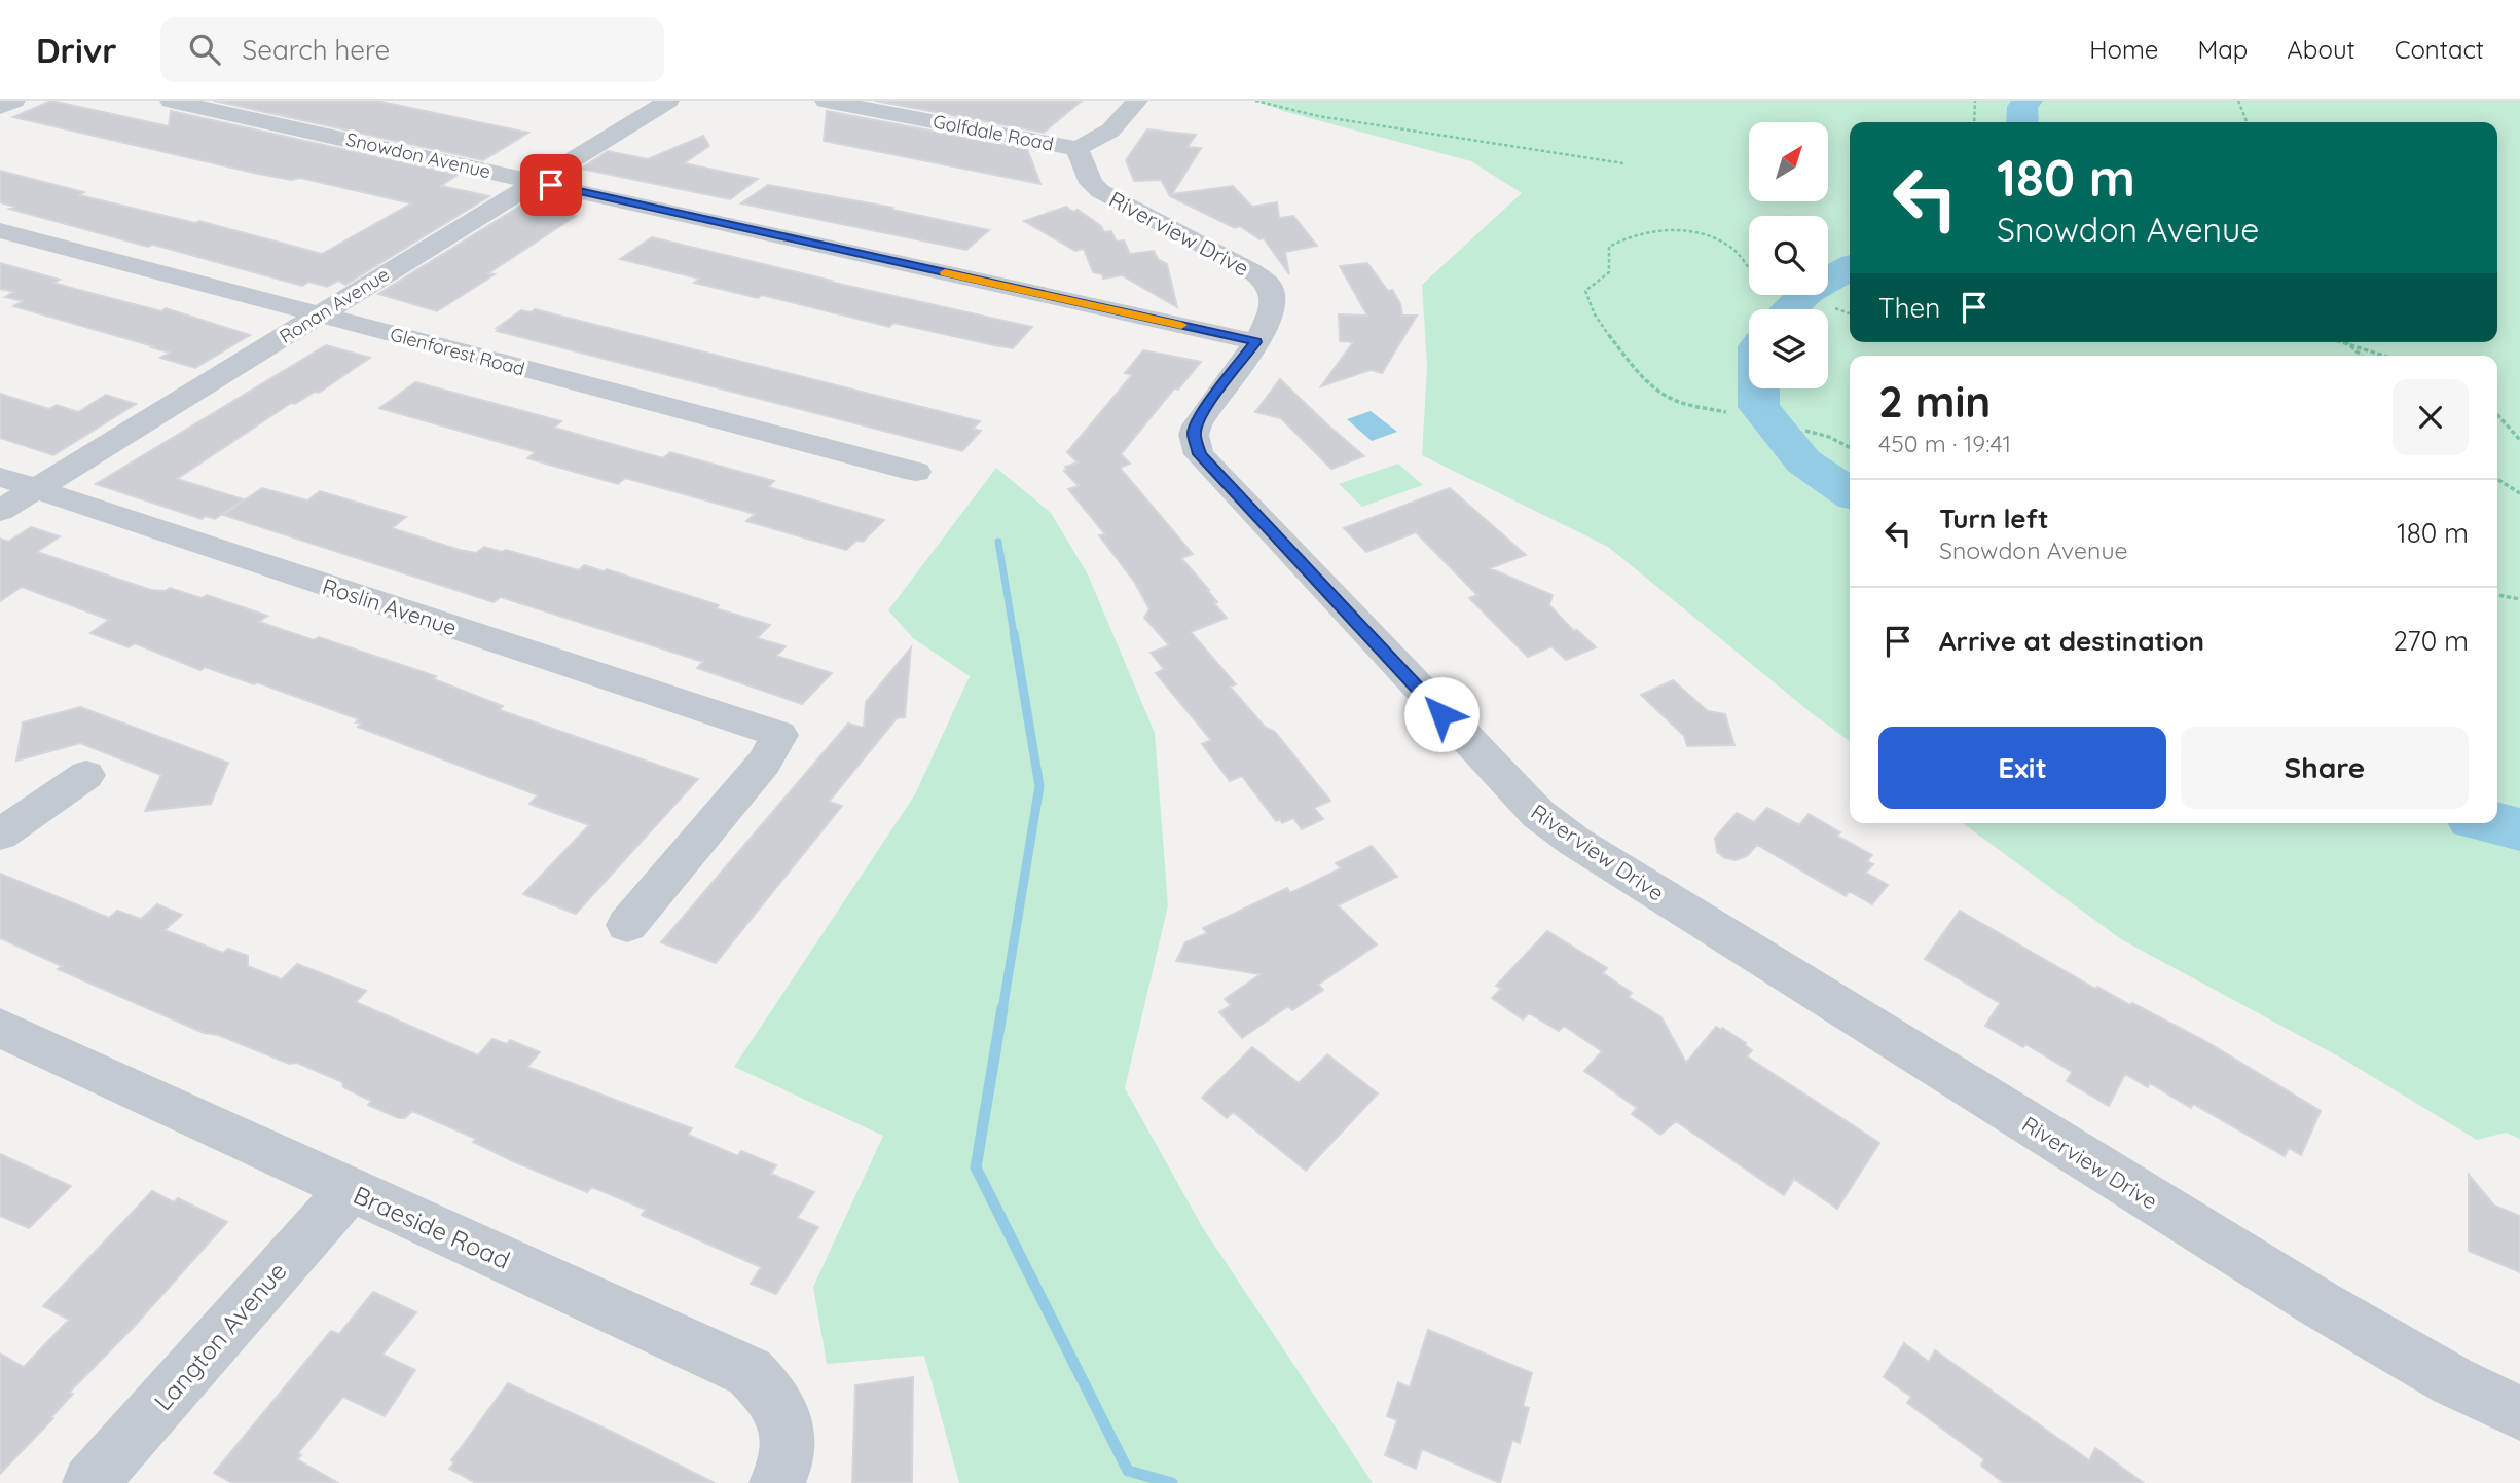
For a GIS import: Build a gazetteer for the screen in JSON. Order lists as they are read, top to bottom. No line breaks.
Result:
{"streets":{"street":["Golfdale Road","Snowdon Avenue","Riverview Drive","Ronan Avenue","Glenforest Road","Roslin Avenue","Braeside Road","Langton Avenue"]},"crossings":[["Golfdale Road","Riverview Drive"],["Snowdon Avenue","Riverview Drive"],["Snowdon Avenue","Ronan Avenue"],["Ronan Avenue","Glenforest Road"],["Ronan Avenue","Roslin Avenue"],["Braeside Road","Langton Avenue"]],"north":"top right","page":{"header":"Drivr","search":"Search here","nav":["Home","Map","About","Contact"],"turn":["180 m","Snowdon Avenue"],"then":"Then","heading":["2 min","450 m · 19:41"],"list":[{"name":"Turn left","note":"Snowdon Avenue","value":"180 m"},{"name":"Arrive at destination","value":"270 m"}],"buttons":["Exit","Share"]}}
